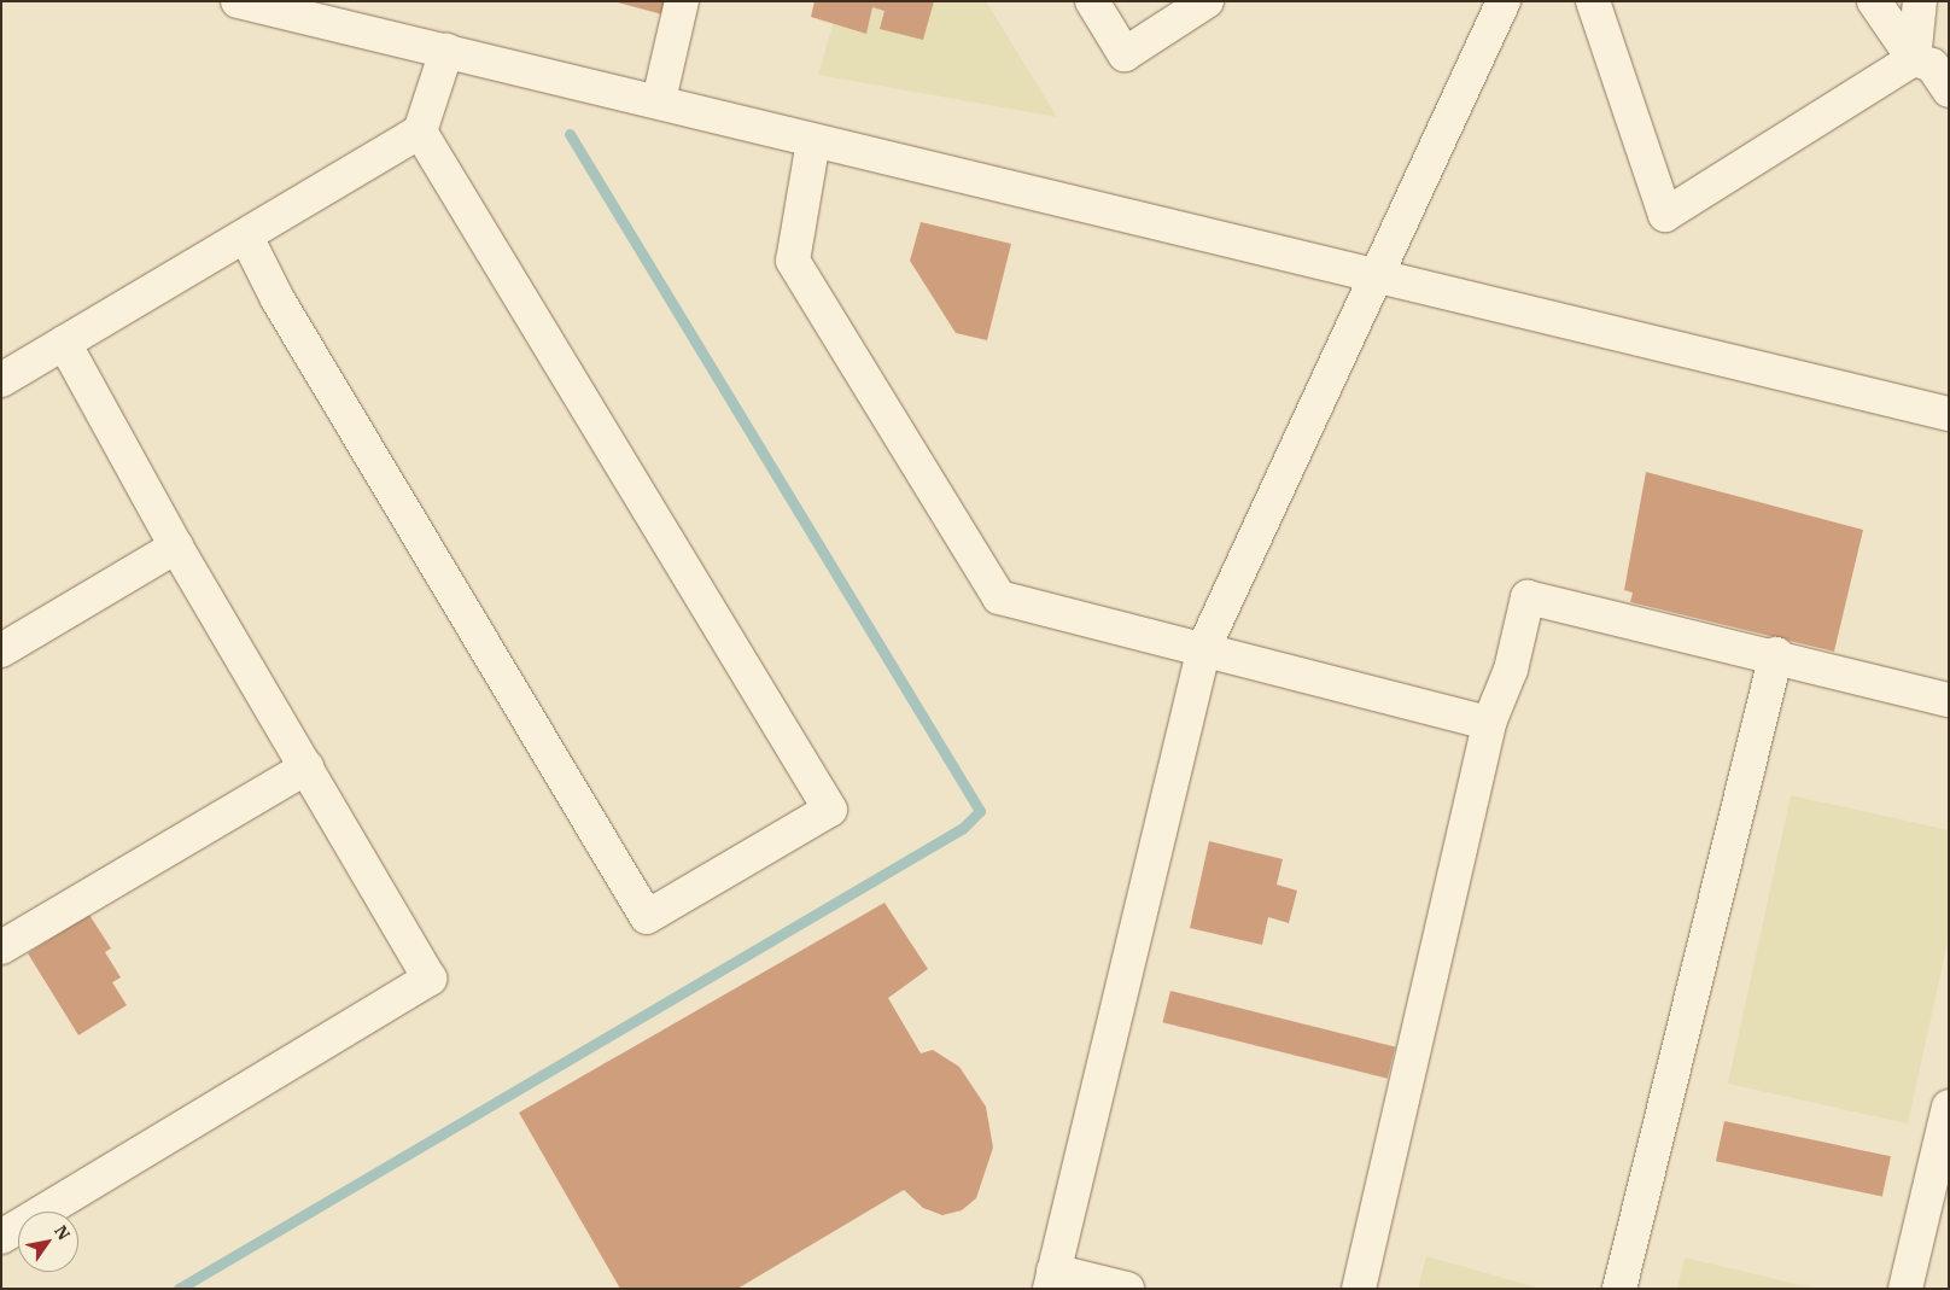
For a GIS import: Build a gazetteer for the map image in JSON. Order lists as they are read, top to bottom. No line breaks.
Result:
{"north":"top right"}
